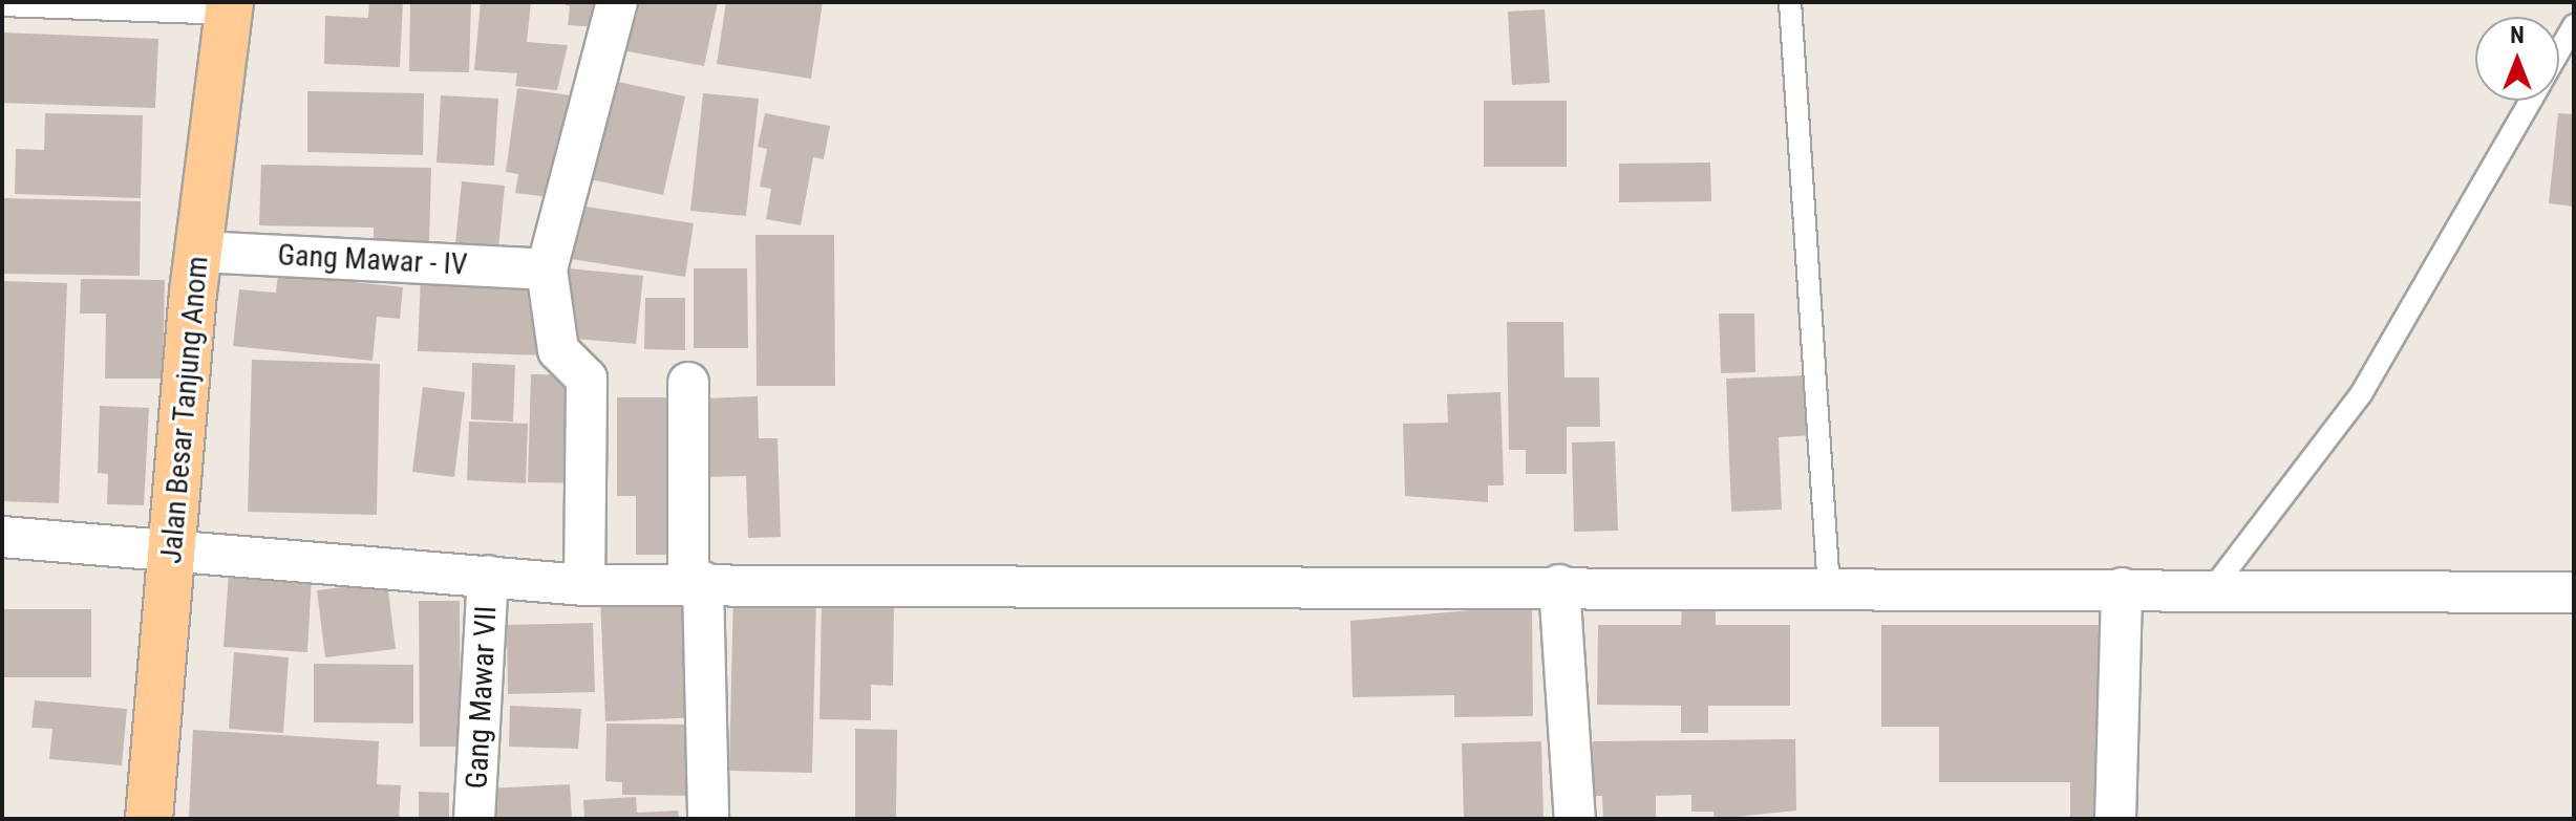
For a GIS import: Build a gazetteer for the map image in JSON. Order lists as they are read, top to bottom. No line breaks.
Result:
{"streets":{"main road":["Jalan Besar Tanjung Anom"],"street":["Gang Mawar - IV","Gang Mawar VII"]},"crossings":[["Gang Mawar - IV","Jalan Besar Tanjung Anom"]],"north":"top"}
